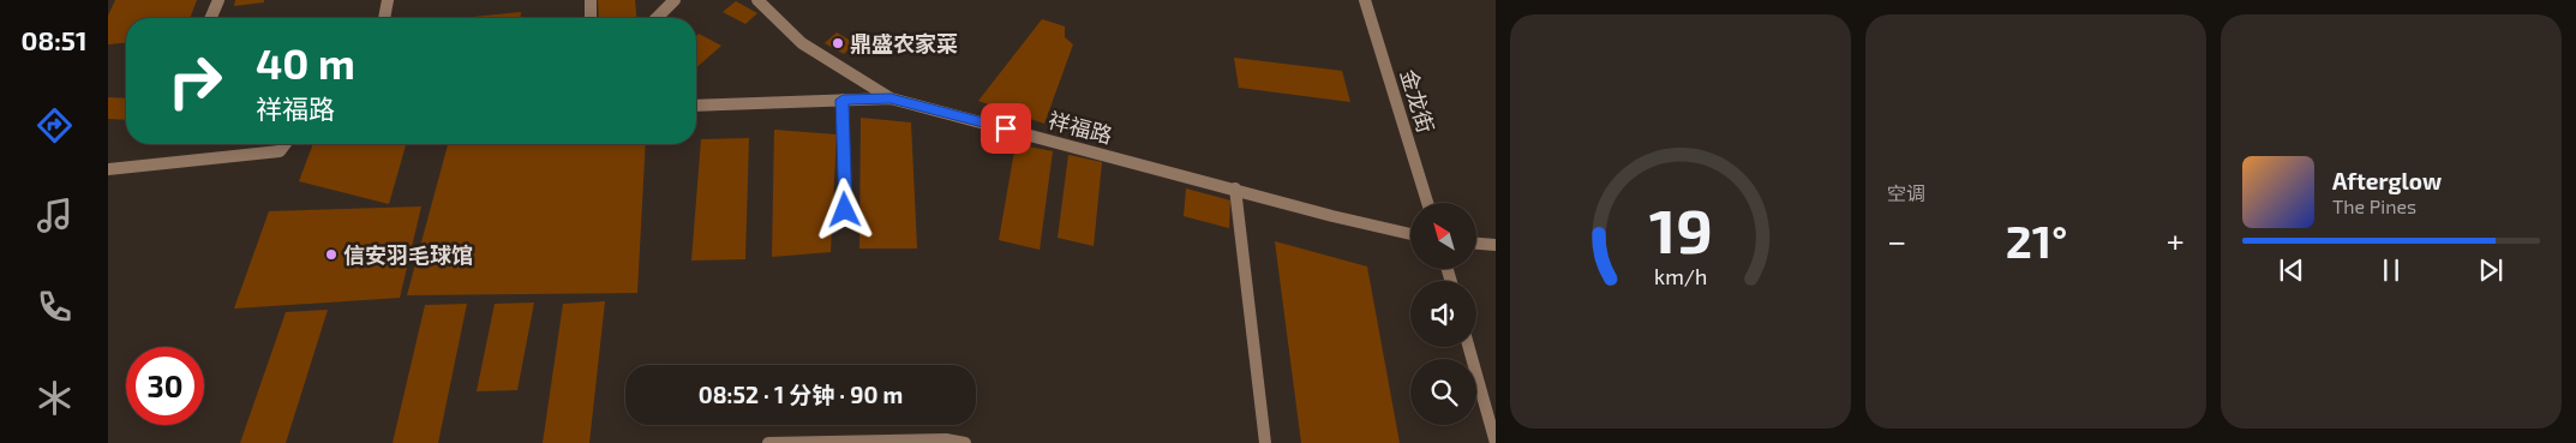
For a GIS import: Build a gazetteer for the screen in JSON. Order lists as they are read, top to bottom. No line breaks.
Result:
{"streets":{"street":["金龙街","祥福路"]},"places":["鼎盛农家菜","信安羽毛球馆"],"north":"top left","page":{"tabs":"08:51","tile":"空调","turn":["40 m","祥福路"],"song":["Afterglow","The Pines"],"heat":["−","21°","+"],"limit":"30","trip":"08:52 · 1 分钟 · 90 m","gauge":["19","km/h"]}}
